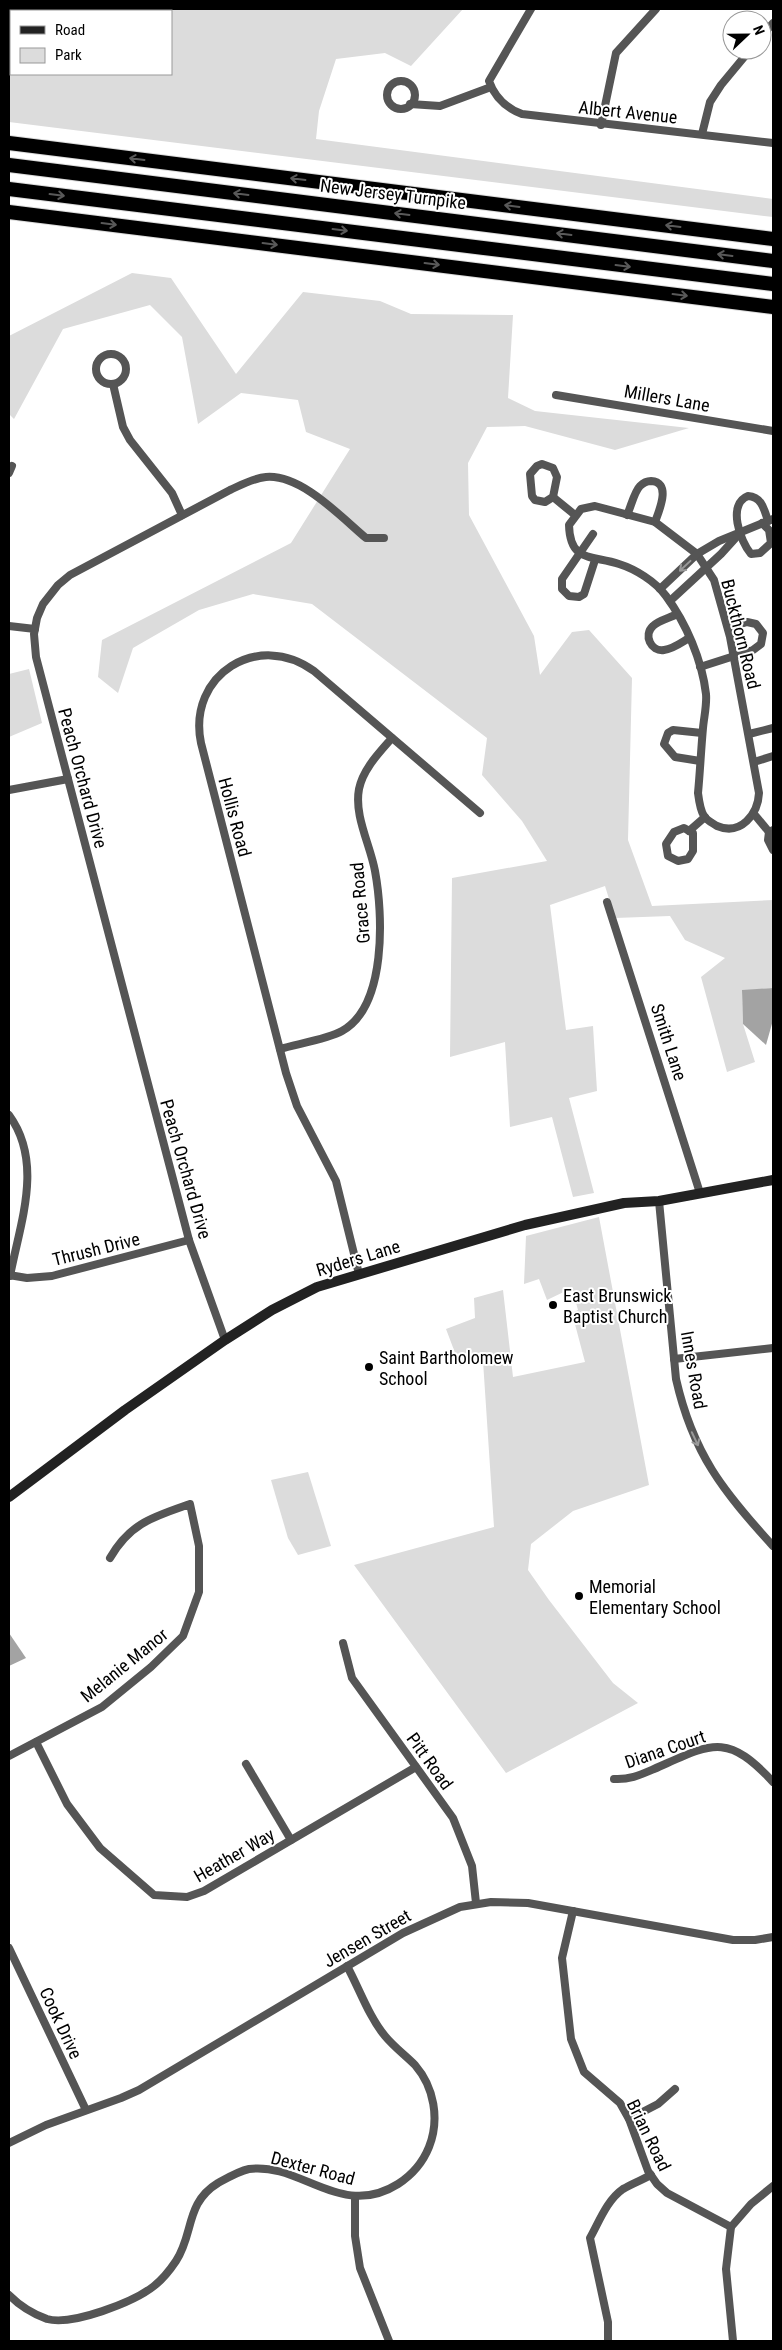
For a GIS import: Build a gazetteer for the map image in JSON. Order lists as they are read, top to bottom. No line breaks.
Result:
{"streets":{"highway":["New Jersey Turnpike"],"main road":["Ryders Lane"],"street":["Albert Avenue","Millers Lane","Buckthorn Road","Peach Orchard Drive","Hollis Road","Grace Road","Smith Lane","Thrush Drive","Innes Road","Melanie Manor","Diana Court","Pitt Road","Heather Way","Jensen Street","Cook Drive","Brian Road","Dexter Road"]},"crossings":[["Peach Orchard Drive","Thrush Drive"],["Peach Orchard Drive","Ryders Lane"],["Hollis Road","Grace Road"],["Hollis Road","Ryders Lane"],["Smith Lane","Ryders Lane"],["Ryders Lane","Innes Road"],["Melanie Manor","Heather Way"],["Pitt Road","Heather Way"],["Pitt Road","Jensen Street"],["Jensen Street","Cook Drive"],["Jensen Street","Brian Road"],["Jensen Street","Dexter Road"]],"one_way":["Innes Road"],"places":["East Brunswick Baptist Church","Saint Bartholomew School","Memorial Elementary School"],"legend":["Road","Park"],"north":"right"}
